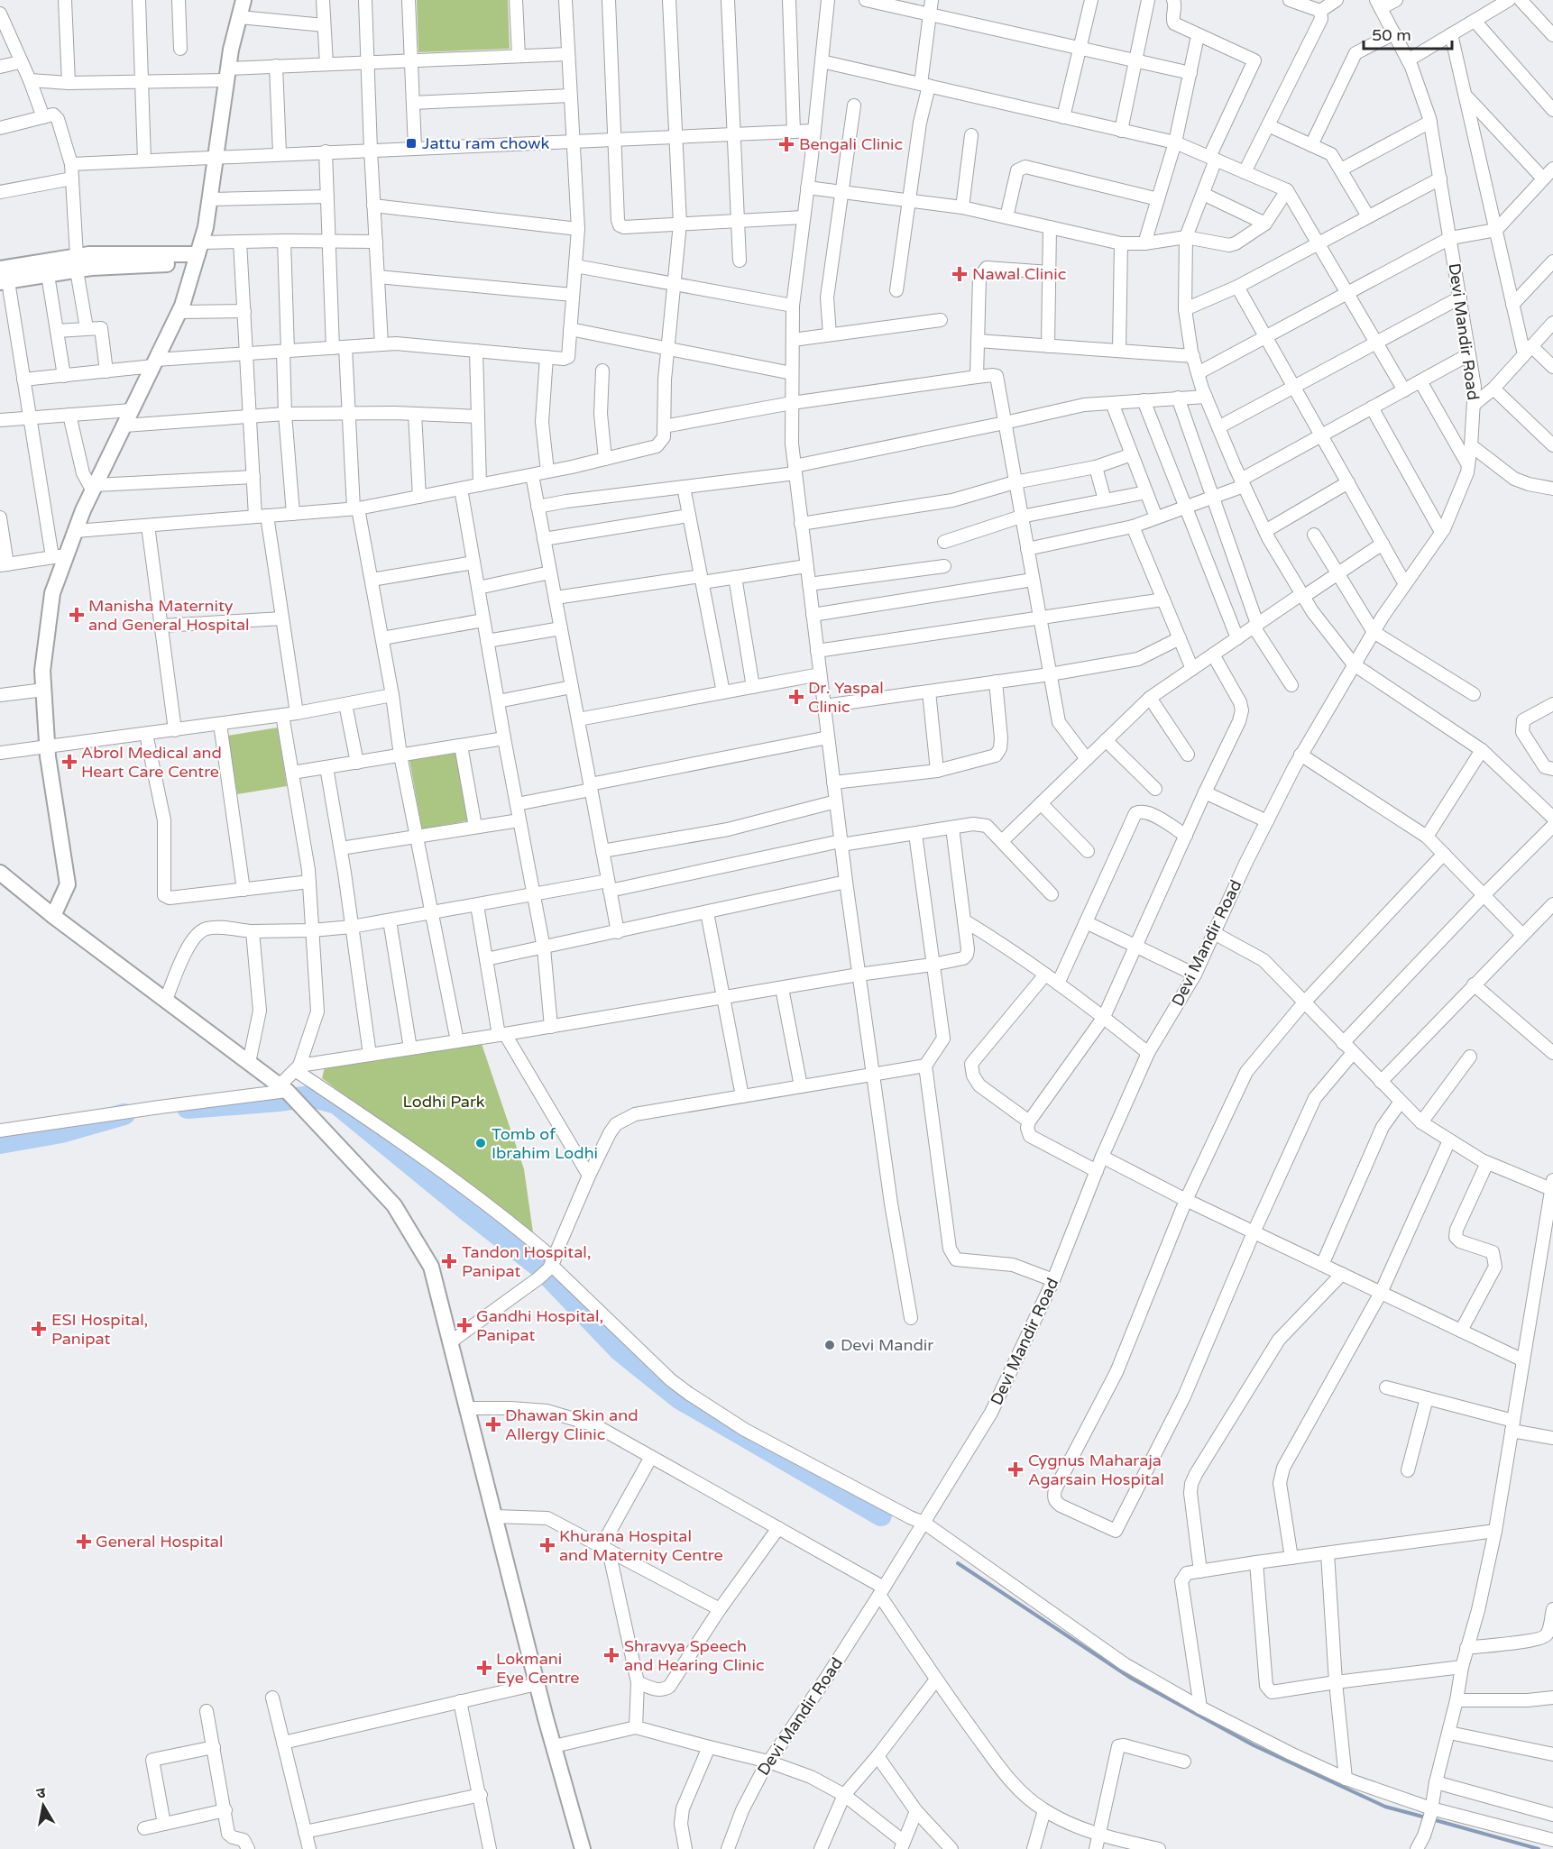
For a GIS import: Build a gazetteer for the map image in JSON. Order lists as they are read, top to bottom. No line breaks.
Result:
{"streets":{"street":["Devi Mandir Road"]},"parks":["Lodhi Park"],"places":{"transit":["Jattu ram chowk"],"health":["Bengali Clinic","Nawal Clinic","Manisha Maternity and General Hospital","Dr. Yaspal Clinic","Abrol Medical and Heart Care Centre","Tandon Hospital, Panipat","Gandhi Hospital, Panipat","ESI Hospital, Panipat","Dhawan Skin and Allergy Clinic","Cygnus Maharaja Agarsain Hospital","General Hospital","Khurana Hospital and Maternity Centre","Shravya Speech and Hearing Clinic","Lokmani Eye Centre"],"other":["Tomb of Ibrahim Lodhi","Devi Mandir"]},"scale_bar":"50 m","north":"top"}
